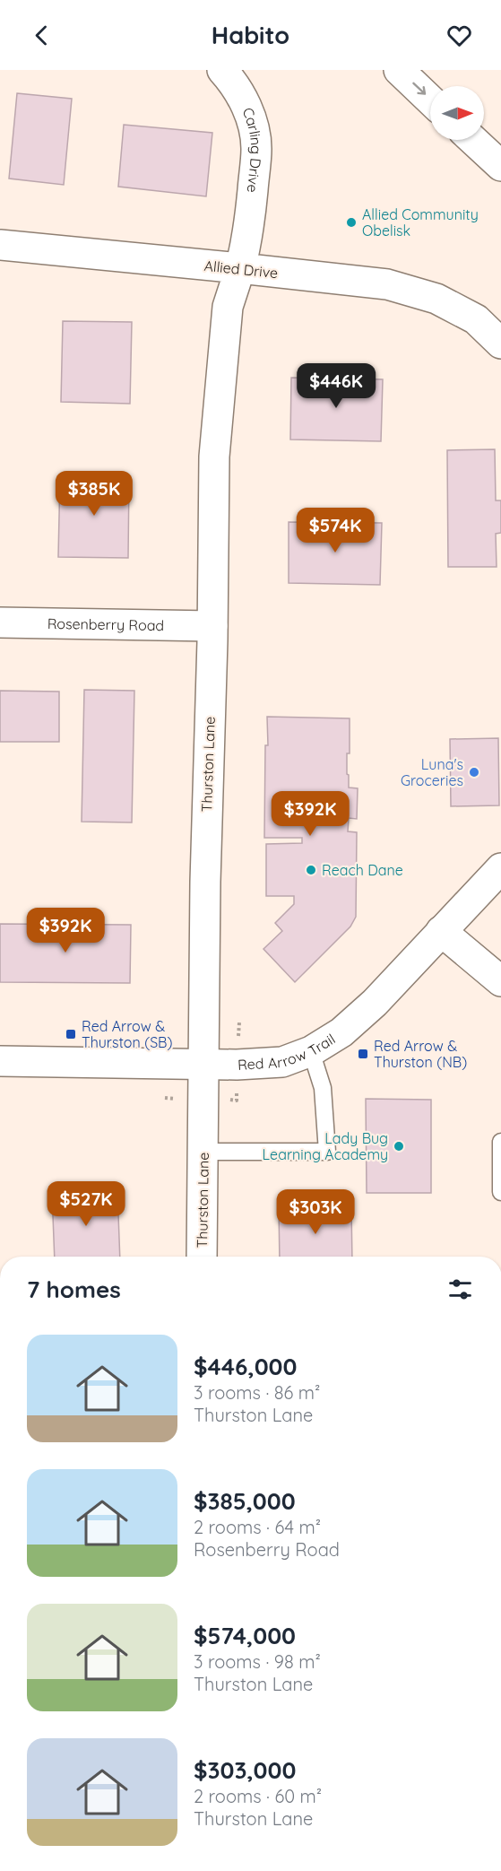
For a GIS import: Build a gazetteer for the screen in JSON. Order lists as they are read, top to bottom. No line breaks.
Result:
{"streets":{"main road":["Carling Drive","Allied Drive","Rosenberry Road","Thurston Lane","Red Arrow Trail"]},"crossings":[["Carling Drive","Allied Drive"],["Carling Drive","Thurston Lane"],["Allied Drive","Thurston Lane"],["Rosenberry Road","Thurston Lane"],["Thurston Lane","Red Arrow Trail"]],"places":{"other":["Allied Community Obelisk","Luna's Groceries","Reach Dane","Lady Bug Learning Academy"],"transit":["Red Arrow & Thurston (SB)","Red Arrow & Thurston (NB)"]},"north":"right","page":{"header":"Habito","price":["$446K","$385K","$574K","$392K","$392K","$527K","$303K"],"heading":"7 homes","list":[{"name":"$446,000","note":"3 rooms · 86 m² · Thurston Lane"},{"name":"$385,000","note":"2 rooms · 64 m² · Rosenberry Road"},{"name":"$574,000","note":"3 rooms · 98 m² · Thurston Lane"},{"name":"$303,000","note":"2 rooms · 60 m² · Thurston Lane"}]}}
